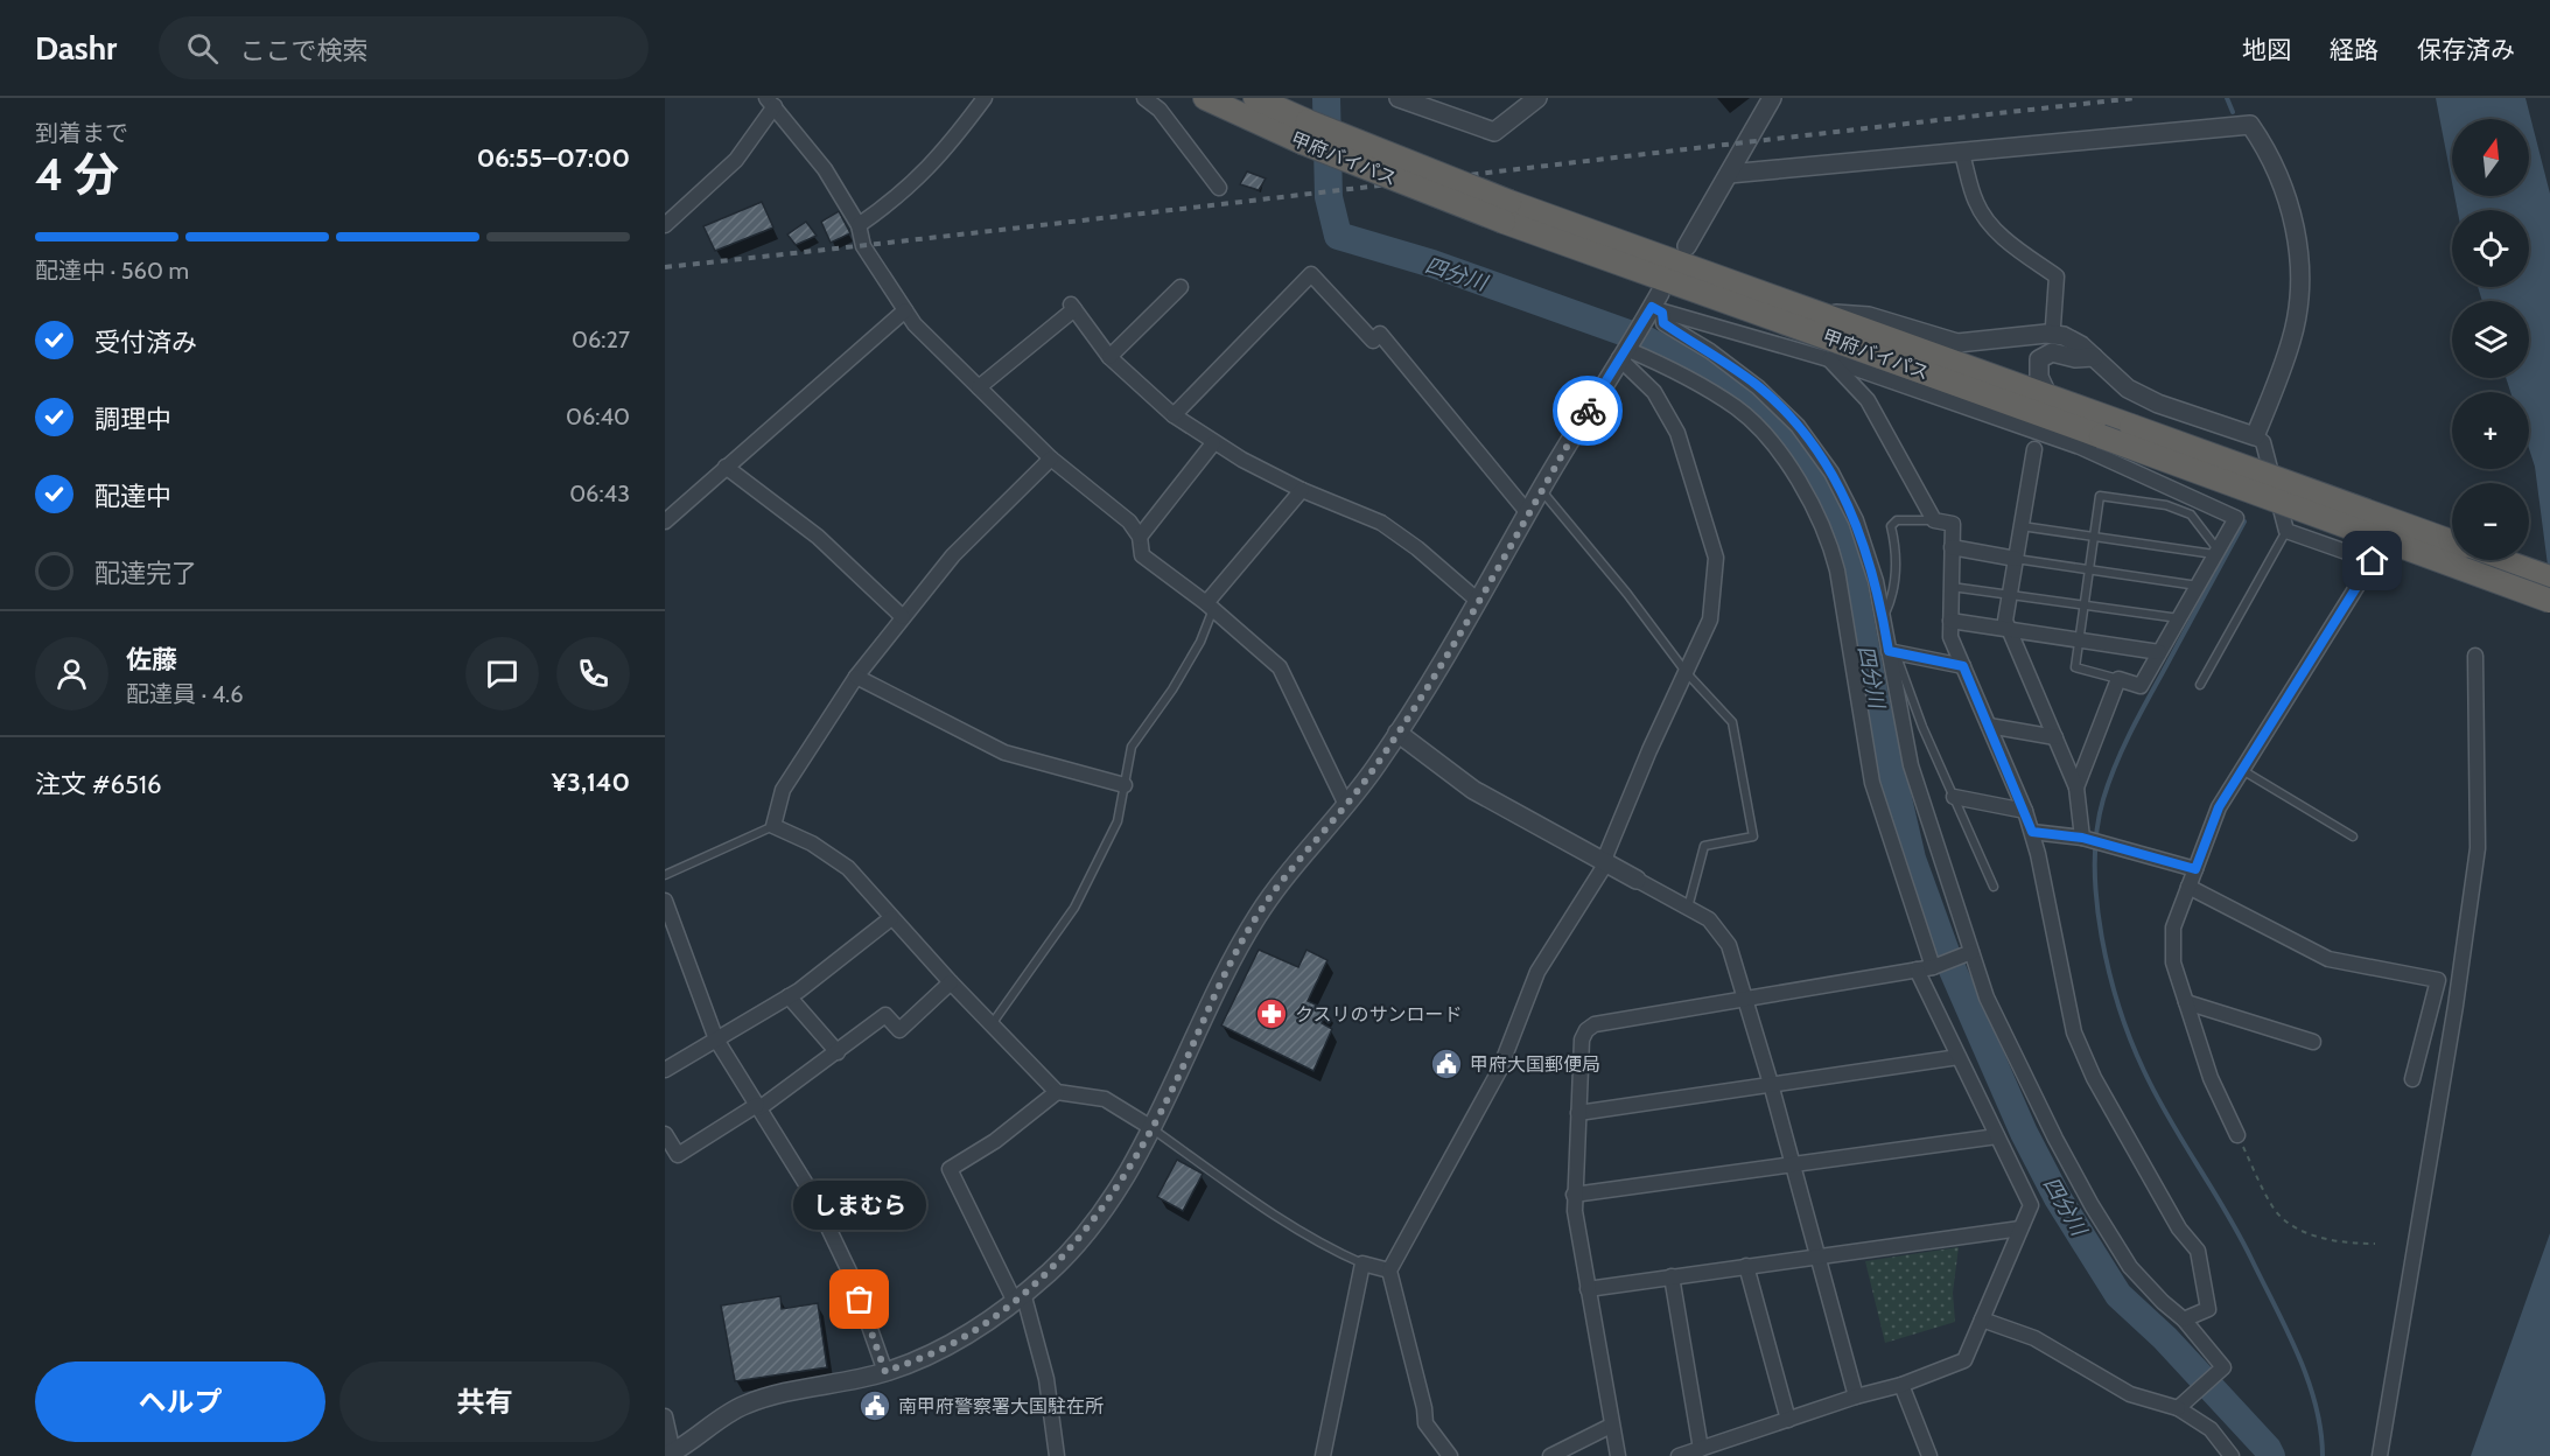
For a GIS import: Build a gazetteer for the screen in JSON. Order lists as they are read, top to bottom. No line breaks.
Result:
{"streets":{"highway":["甲府バイパス"]},"water":["四分川"],"places":{"pharmacy":["クスリのサンロード"],"public building":["甲府大国郵便局","南甲府警察署大国駐在所"],"other":["しまむら"]},"north":"top","page":{"header":"Dashr","search":"ここで検索","nav":["地図","経路","保存済み"],"heading":["4 分","到着まで","06:55–07:00"],"panel":["佐藤","配達員 · 4.6","注文 #6516","¥3,140"],"map_buttons":["+","−"],"bar":"配達中 · 560 m","list":[["受付済み","06:27"],["調理中","06:40"],["配達中","06:43"],"配達完了"],"bubble":"しまむら","buttons":["ヘルプ","共有"]}}
